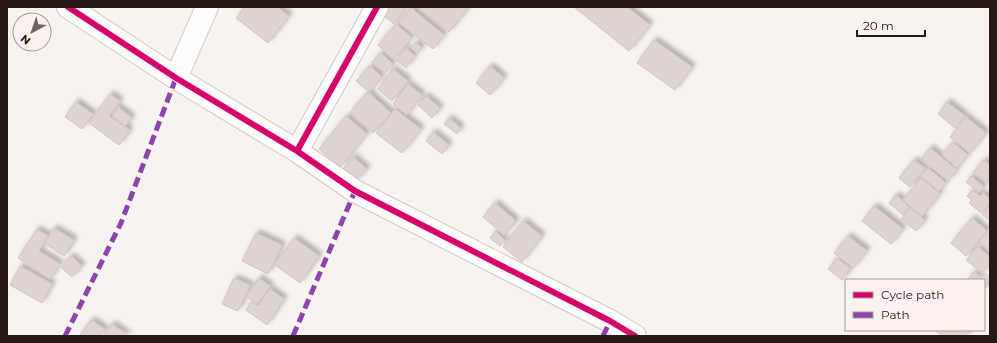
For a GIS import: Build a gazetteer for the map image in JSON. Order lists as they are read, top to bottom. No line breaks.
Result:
{"legend":["Cycle path","Path"],"scale_bar":"20 m","north":"bottom left"}
